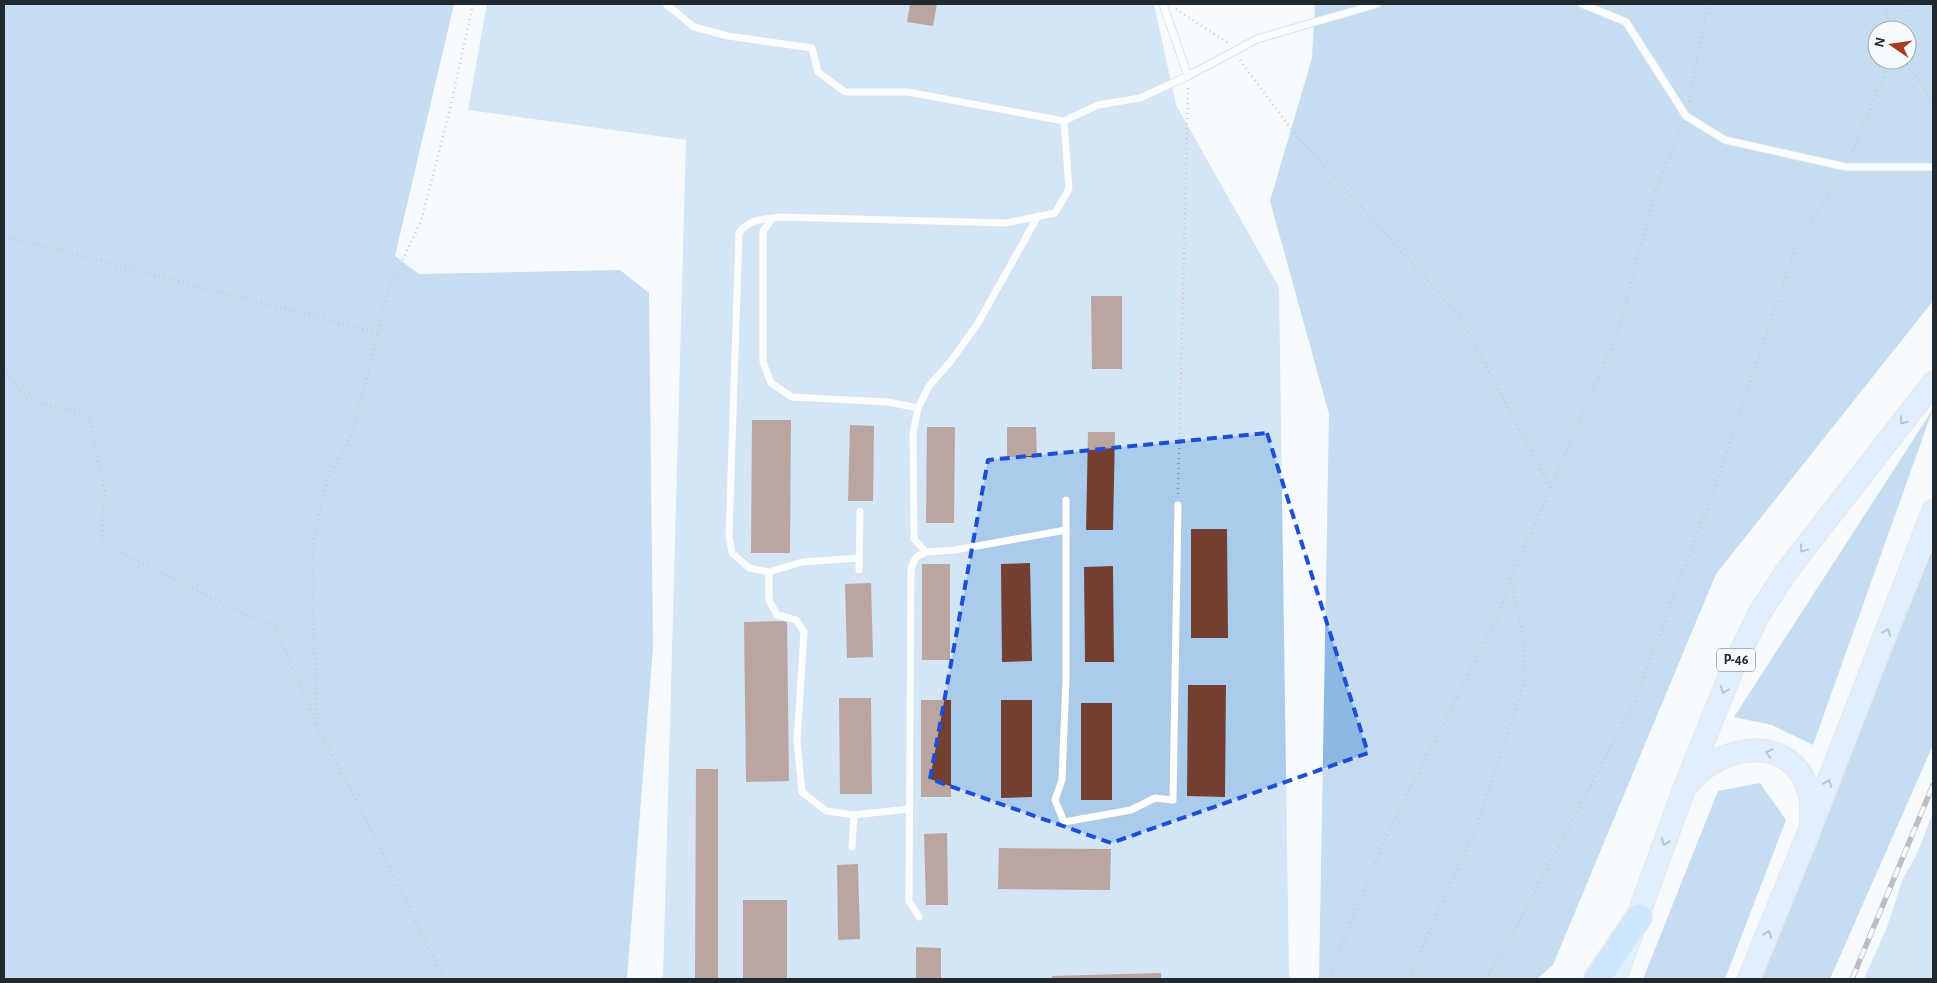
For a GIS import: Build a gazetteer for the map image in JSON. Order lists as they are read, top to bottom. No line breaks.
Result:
{"streets":{"main road":["Р-46"]},"north":"left"}
